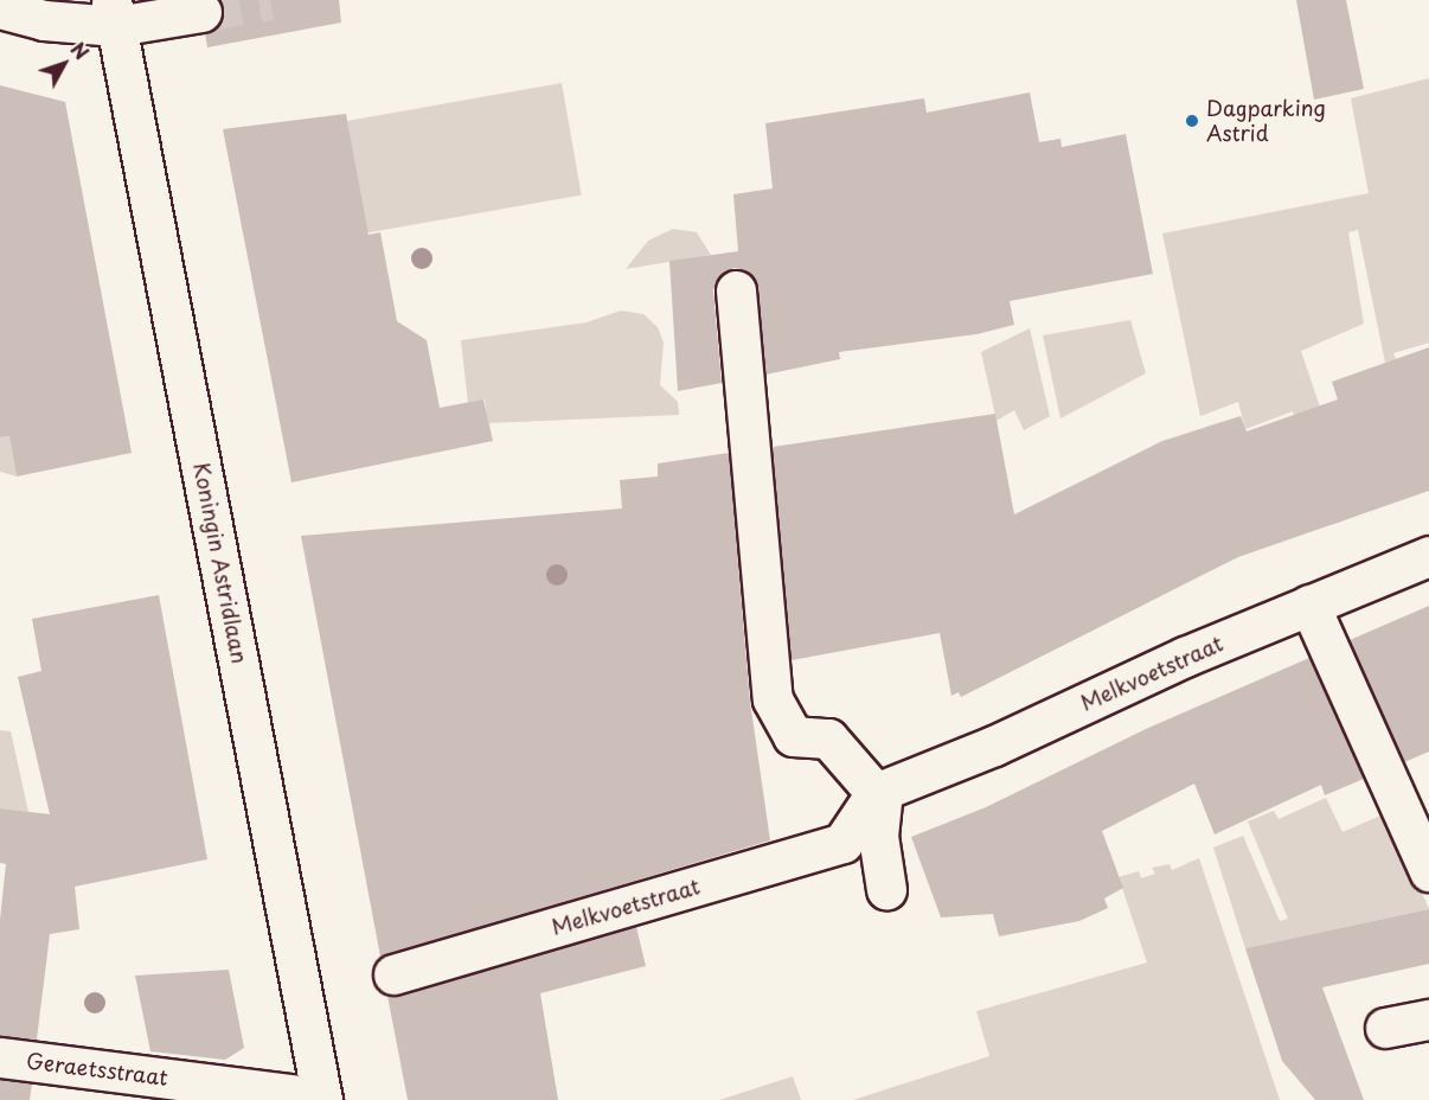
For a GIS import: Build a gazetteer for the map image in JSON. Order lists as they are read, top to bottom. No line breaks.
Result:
{"streets":{"street":["Koningin Astridlaan","Melkvoetstraat","Geraetsstraat"]},"crossings":[["Koningin Astridlaan","Geraetsstraat"]],"places":["Dagparking Astrid"],"north":"top right"}
